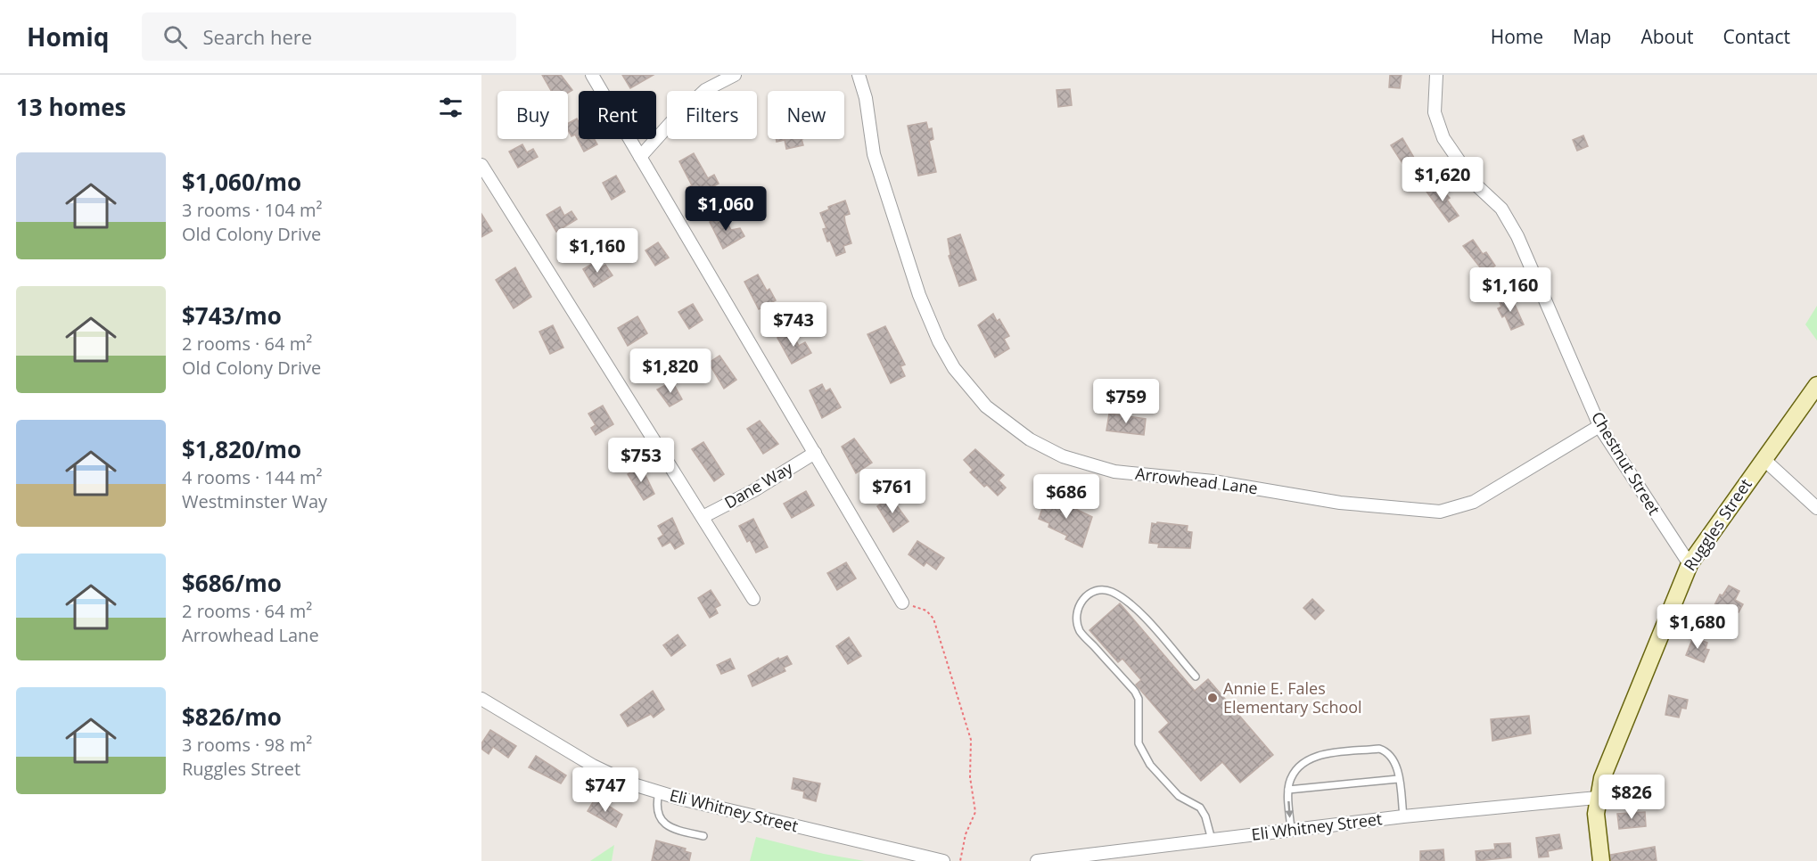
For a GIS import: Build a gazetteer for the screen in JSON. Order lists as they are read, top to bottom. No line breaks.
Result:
{"streets":{"street":["Chestnut Street","Arrowhead Lane","Dane Way","Ruggles Street","Eli Whitney Street"]},"crossings":[["Chestnut Street","Arrowhead Lane"],["Chestnut Street","Ruggles Street"],["Ruggles Street","Eli Whitney Street"]],"places":["Annie E. Fales Elementary School"],"page":{"header":"Homiq","search":"Search here","nav":["Home","Map","About","Contact"],"heading":"13 homes","chip":["Buy","Rent","Filters","New"],"list":[{"name":"$1,060/mo","note":"3 rooms · 104 m² · Old Colony Drive"},{"name":"$743/mo","note":"2 rooms · 64 m² · Old Colony Drive"},{"name":"$1,820/mo","note":"4 rooms · 144 m² · Westminster Way"},{"name":"$686/mo","note":"2 rooms · 64 m² · Arrowhead Lane"},{"name":"$826/mo","note":"3 rooms · 98 m² · Ruggles Street"}],"price":["$1,620","$1,060","$1,160","$1,160","$743","$1,820","$759","$753","$761","$686","$1,680","$747","$826"]}}
